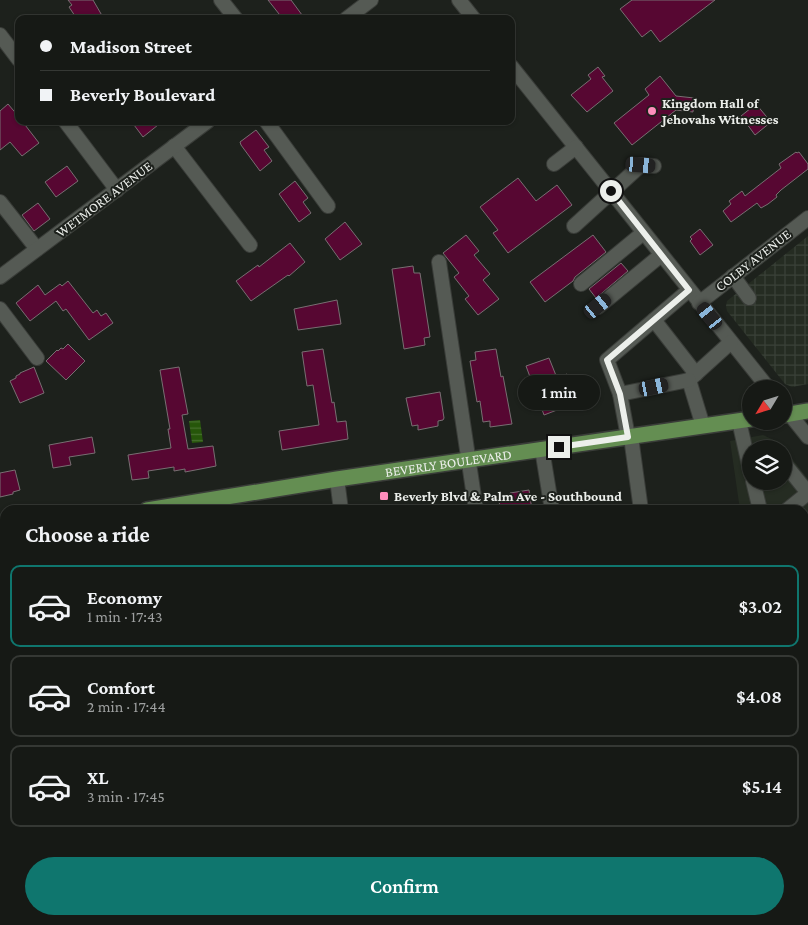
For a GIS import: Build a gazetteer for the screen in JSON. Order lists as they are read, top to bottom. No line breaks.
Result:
{"streets":{"main road":["BEVERLY BOULEVARD"],"street":["WETMORE AVENUE","COLBY AVENUE"]},"places":{"other":["Kingdom Hall of Jehovahs Witnesses"],"transit":["Beverly Blvd & Palm Ave - Southbound"]},"north":"bottom left","page":{"banner":["Madison Street","Beverly Boulevard"],"bubble":"1 min","heading":"Choose a ride","list":[{"name":"Economy","note":"1 min · 17:43","value":"$3.02"},{"name":"Comfort","note":"2 min · 17:44","value":"$4.08"},{"name":"XL","note":"3 min · 17:45","value":"$5.14"}],"buttons":"Confirm"}}
